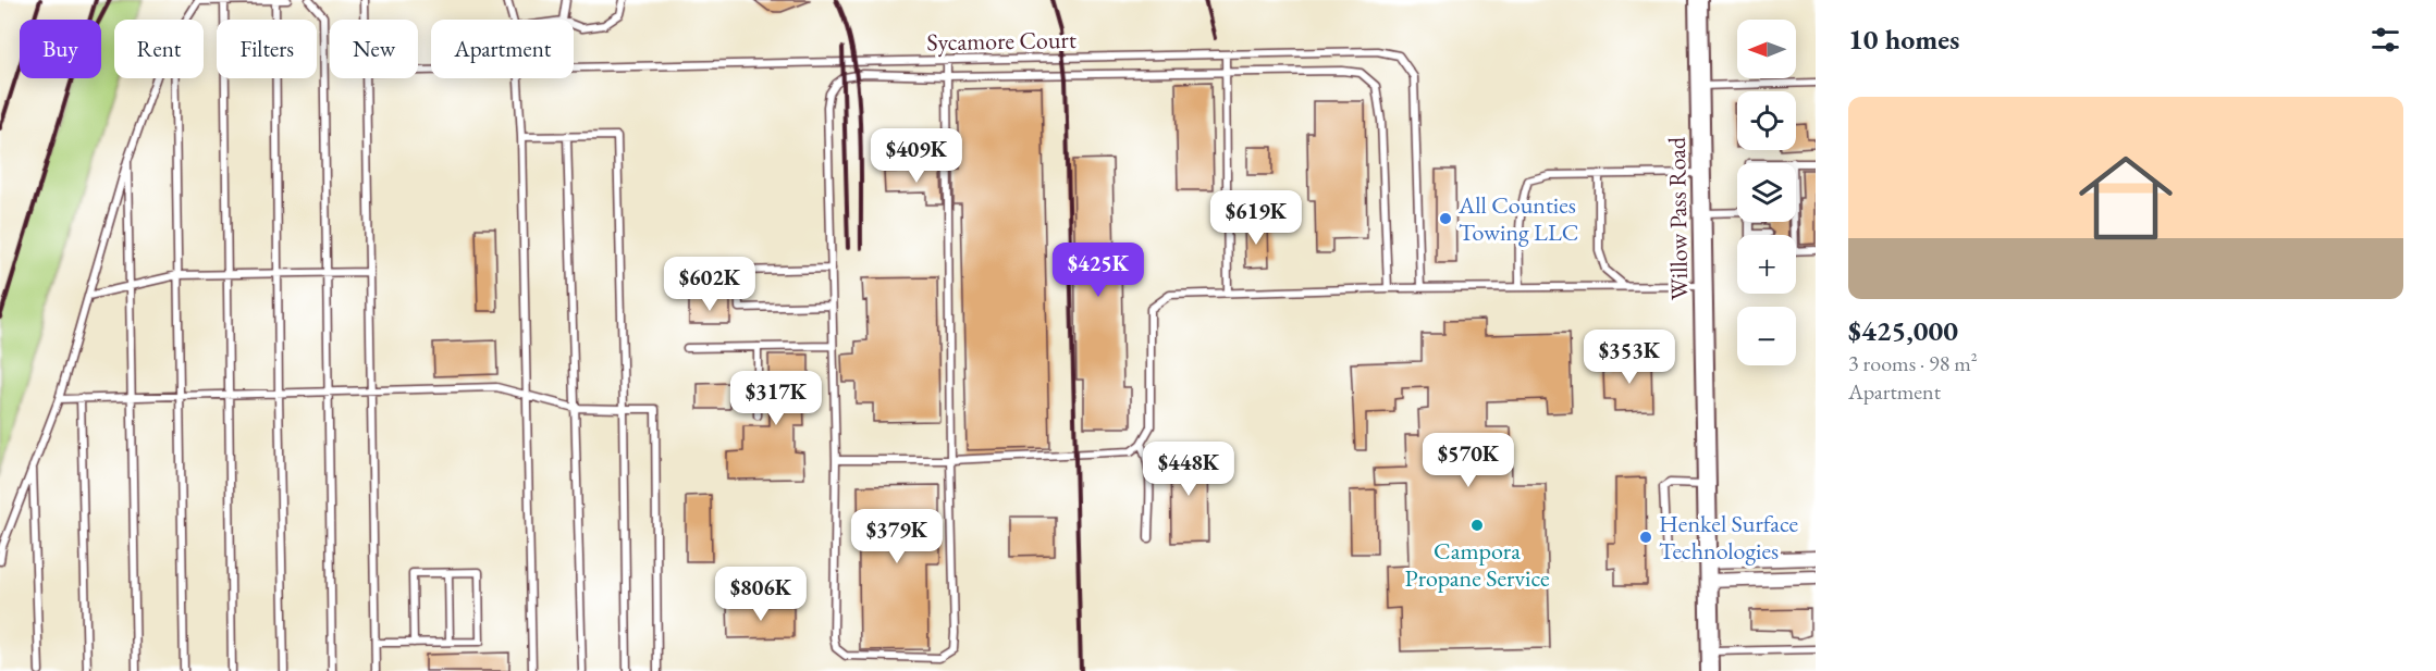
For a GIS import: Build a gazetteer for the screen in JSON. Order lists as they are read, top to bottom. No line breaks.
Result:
{"streets":{"main road":["Willow Pass Road"],"lane":["Sycamore Court"]},"places":["All Counties Towing LLC","Campora Propane Service","Henkel Surface Technologies"],"north":"left","page":{"heading":"10 homes","map_buttons":["+","−"],"chip":["Buy","Rent","Filters","New","Apartment"],"list":[{"name":"$425,000","note":"3 rooms · 98 m² · Apartment"}],"price":["$409K","$619K","$425K","$602K","$353K","$317K","$570K","$448K","$379K","$806K"]}}
